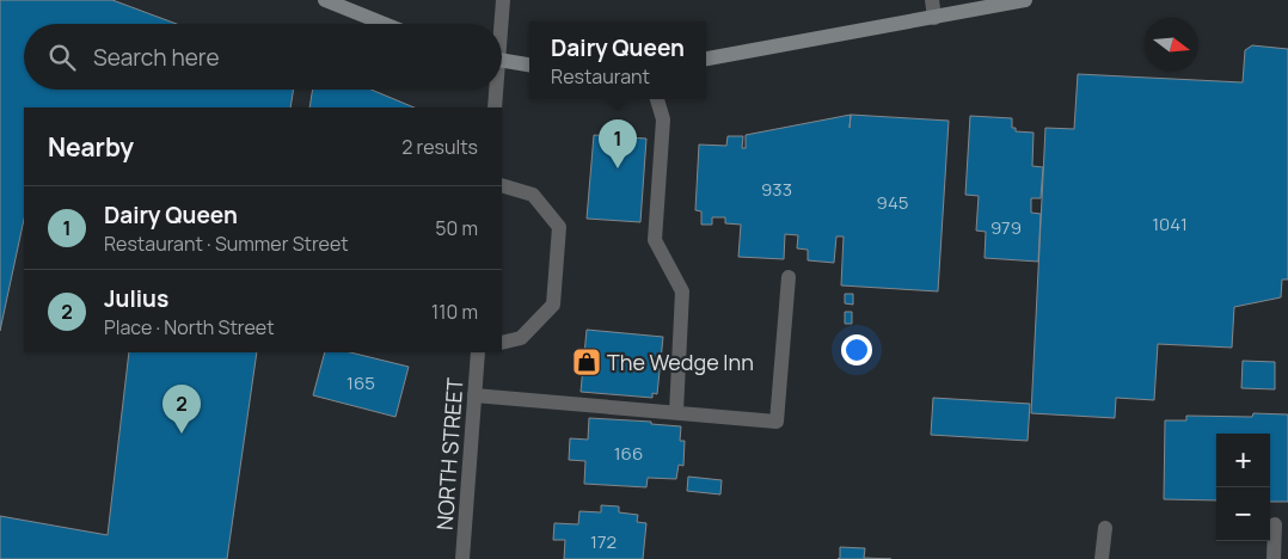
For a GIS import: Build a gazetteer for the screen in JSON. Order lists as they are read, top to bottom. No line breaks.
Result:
{"streets":{"street":["NORTH STREET"]},"places":{"shop":["The Wedge Inn"]},"house_numbers":["933","945","1041","979","165","166","172"],"north":"right","page":{"popup":["Dairy Queen","Restaurant"],"search":"Search here","heading":["Nearby","2 results"],"pins":["1","2"],"list":[{"mark":"1","name":"Dairy Queen","note":"Restaurant · Summer Street","value":"50 m"},{"mark":"2","name":"Julius","note":"Place · North Street","value":"110 m"}],"map_buttons":["+","−"]}}
